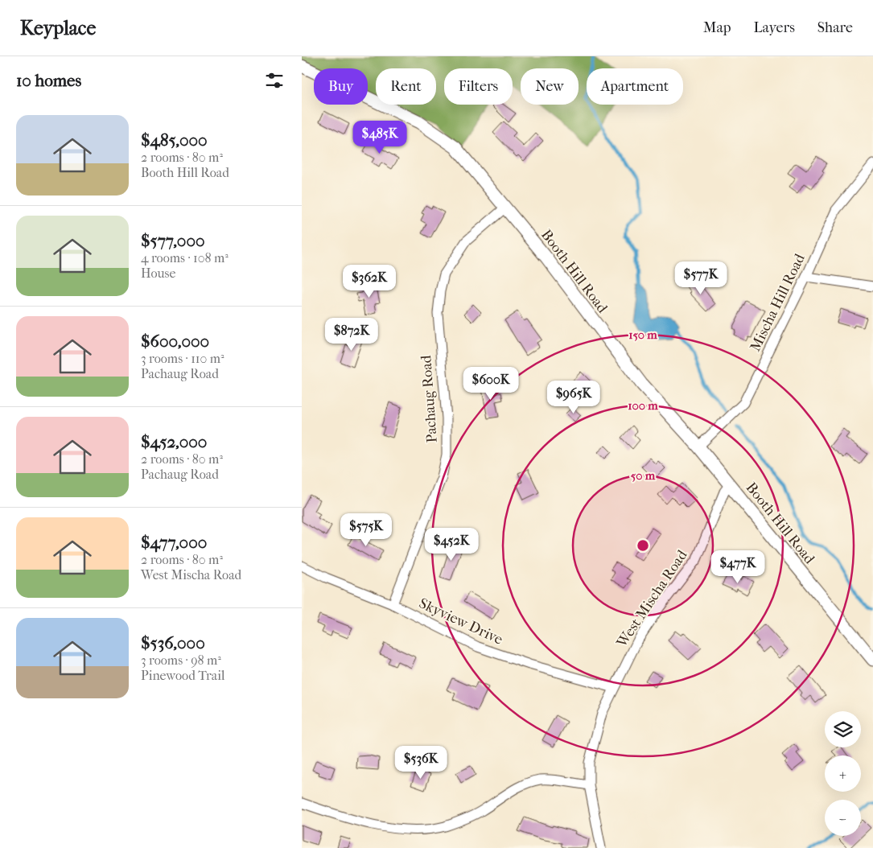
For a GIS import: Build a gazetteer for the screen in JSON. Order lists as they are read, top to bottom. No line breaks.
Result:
{"streets":{"street":["Booth Hill Road","Mischa Hill Road","Pachaug Road","West Mischa Road","Skyview Drive"]},"crossings":[["Booth Hill Road","Mischa Hill Road"],["Booth Hill Road","Pachaug Road"],["Booth Hill Road","West Mischa Road"],["Pachaug Road","Skyview Drive"],["West Mischa Road","Skyview Drive"]],"page":{"header":"Keyplace","nav":["Map","Layers","Share"],"heading":"10 homes","chip":["Buy","Rent","Filters","New","Apartment"],"list":[{"name":"$485,000","note":"2 rooms · 80 m² · Booth Hill Road"},{"name":"$577,000","note":"4 rooms · 108 m² · House"},{"name":"$600,000","note":"3 rooms · 110 m² · Pachaug Road"},{"name":"$452,000","note":"2 rooms · 80 m² · Pachaug Road"},{"name":"$477,000","note":"2 rooms · 80 m² · West Mischa Road"},{"name":"$536,000","note":"3 rooms · 98 m² · Pinewood Trail"}],"price":["$485K","$577K","$362K","$872K","$600K","$965K","$575K","$452K","$477K","$536K"],"map_buttons":["+","−"]},"rings":["150 m","100 m","50 m"]}
